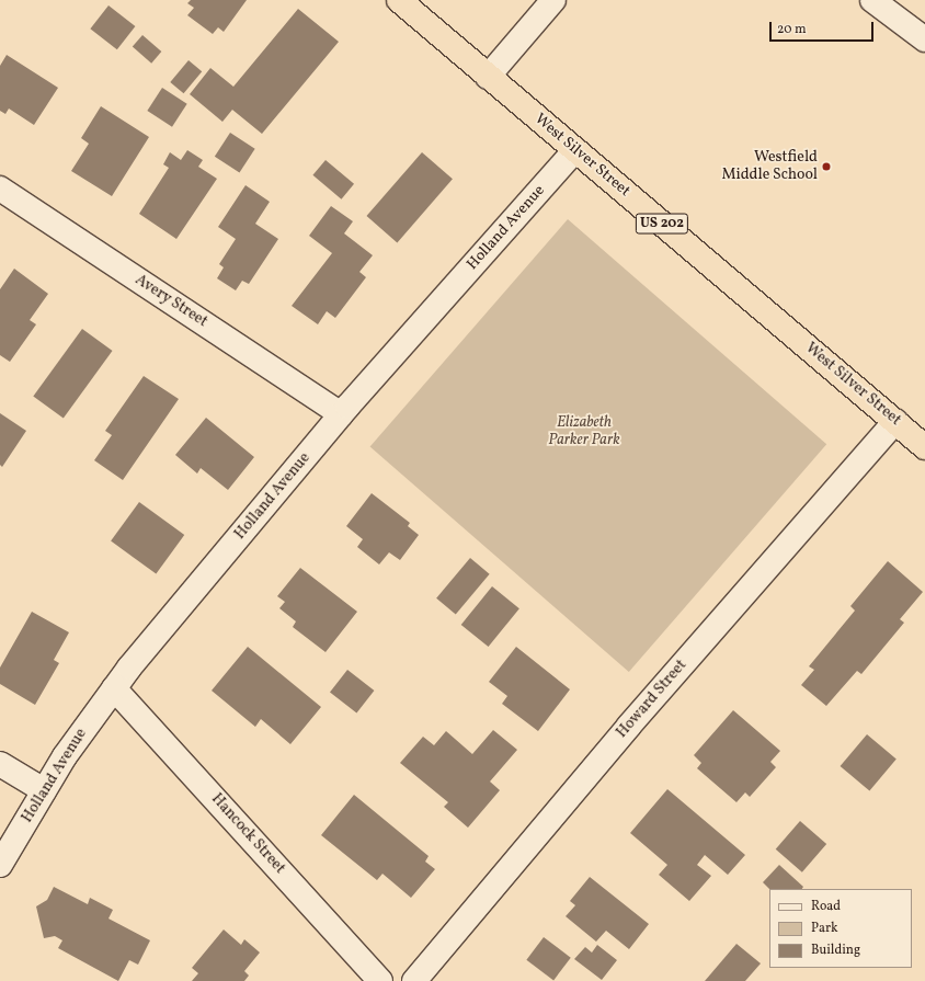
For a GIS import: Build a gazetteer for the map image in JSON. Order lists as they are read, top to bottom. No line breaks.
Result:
{"streets":{"highway":["West Silver Street","US 202"],"street":["Holland Avenue","Avery Street","Howard Street","Hancock Street"]},"crossings":[["West Silver Street","Holland Avenue"],["West Silver Street","Howard Street"],["Holland Avenue","Avery Street"],["Holland Avenue","Hancock Street"]],"parks":["Elizabeth Parker Park"],"places":["Westfield Middle School"],"legend":["Road","Park","Building"],"scale_bar":"20 m"}
